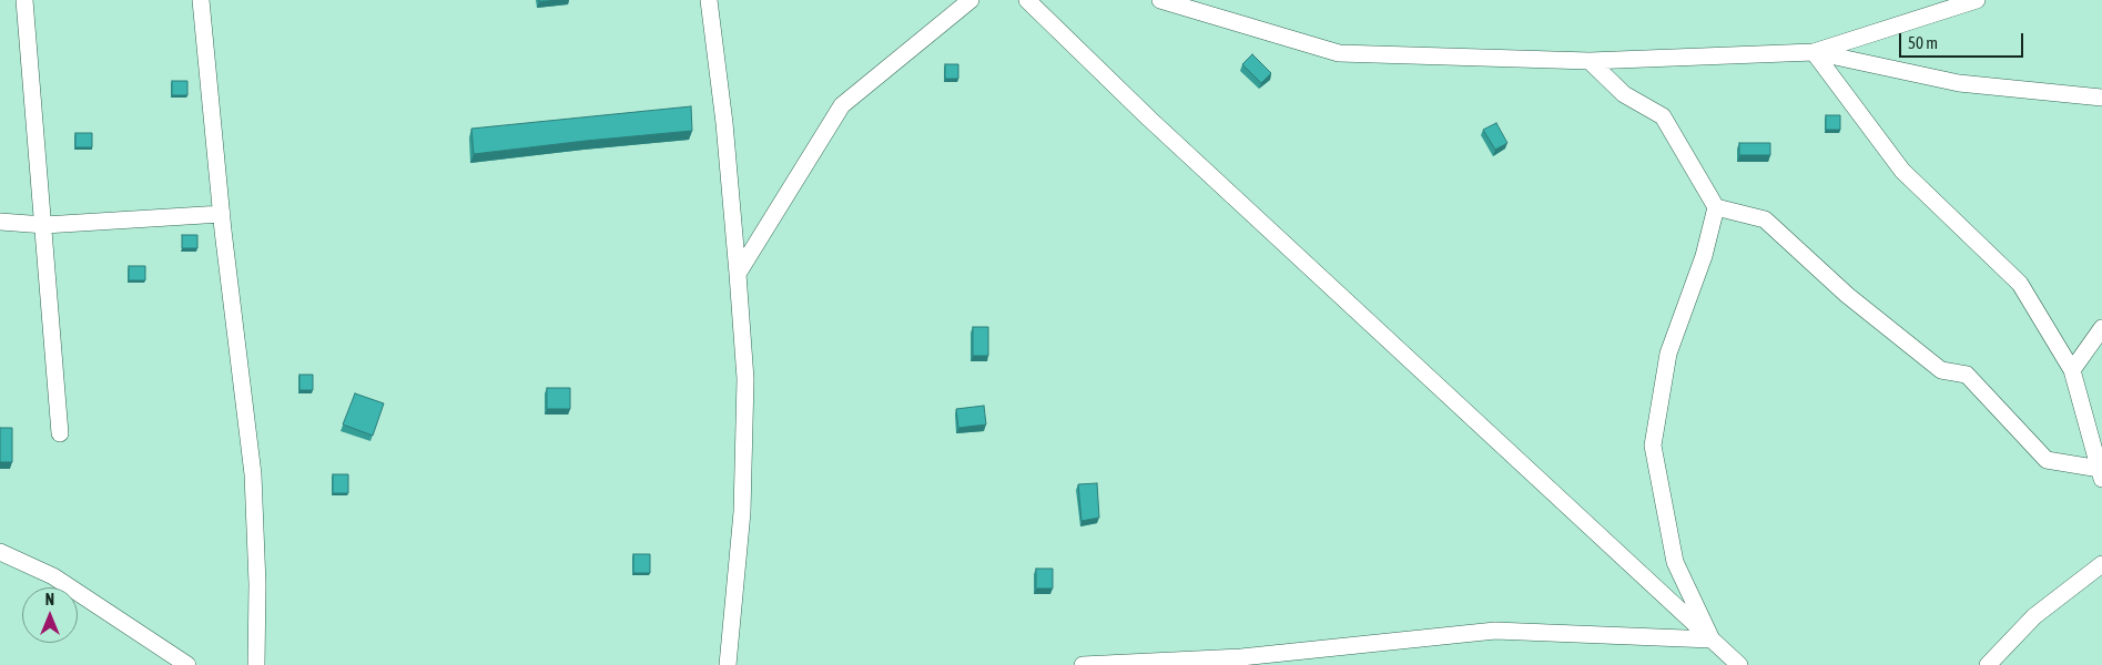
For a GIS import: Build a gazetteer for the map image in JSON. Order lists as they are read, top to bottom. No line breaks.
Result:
{"scale_bar":"50 m","north":"top"}
